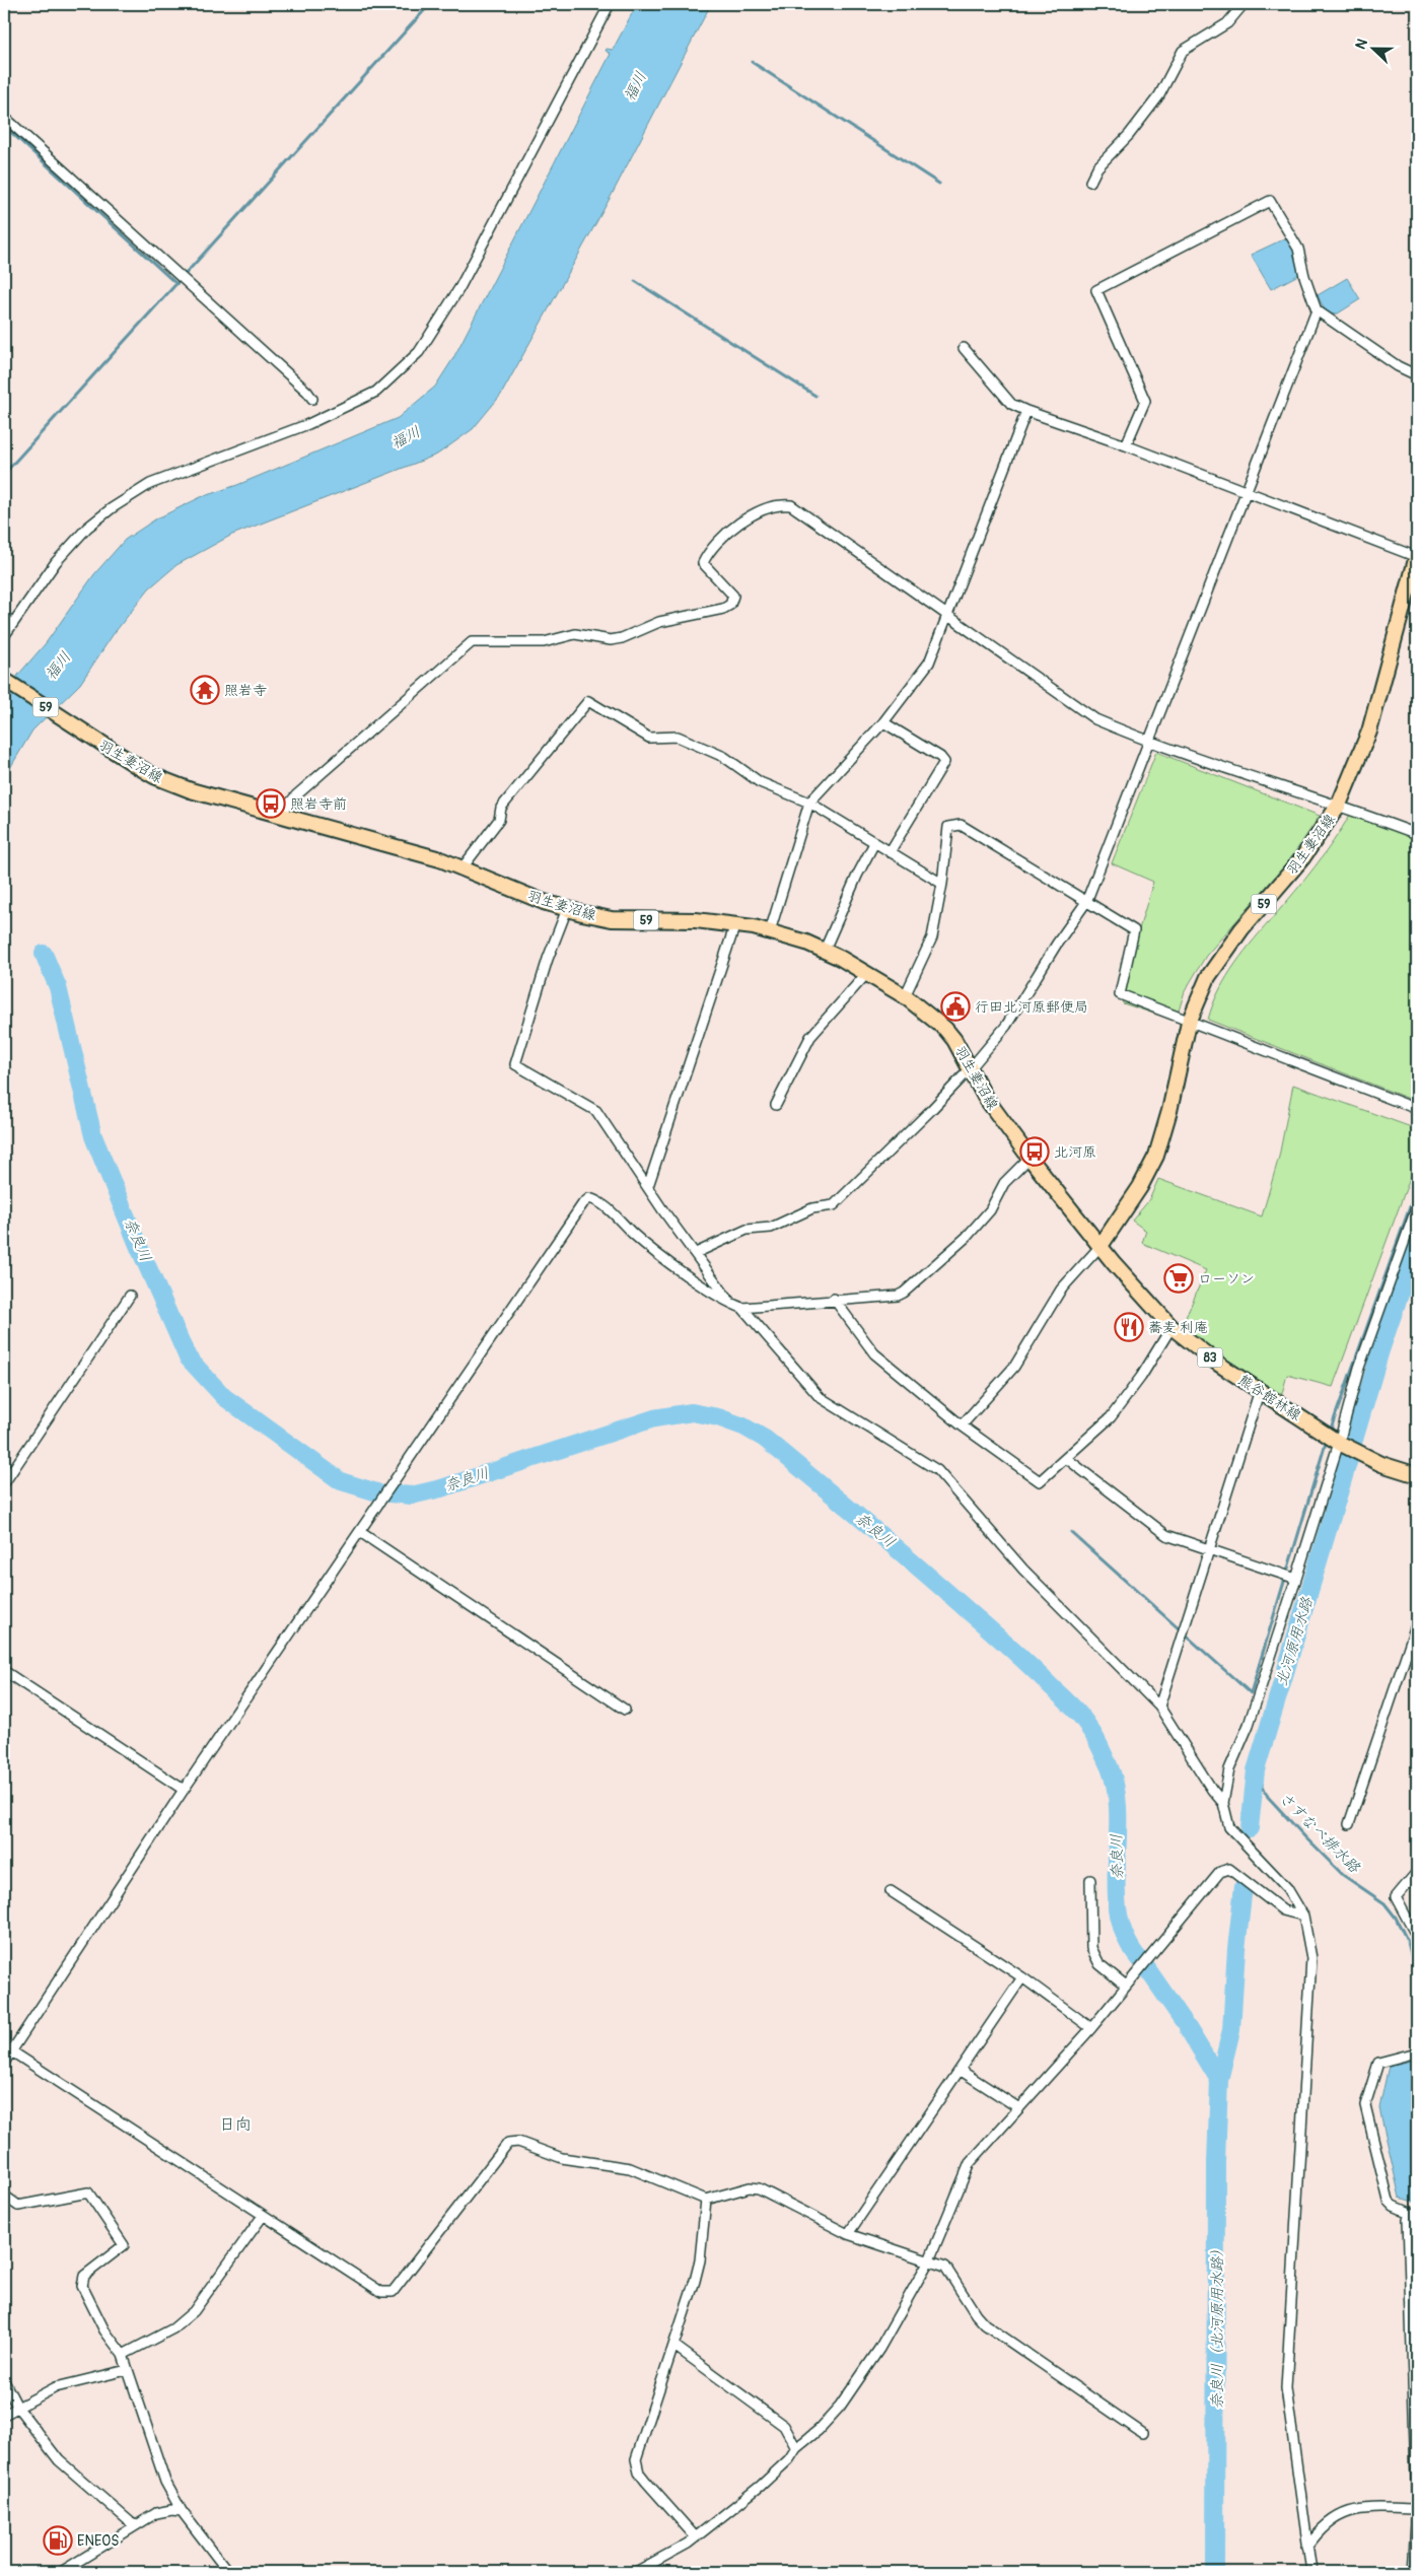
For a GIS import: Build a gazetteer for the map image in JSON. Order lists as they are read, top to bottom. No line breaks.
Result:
{"streets":{"main road":["59","羽生妻沼線","83","熊谷館林線"]},"crossings":[["羽生妻沼線","熊谷館林線"]],"districts":["日向"],"water":["福川","奈良川","北河原用水路","さすなべ排水路","奈良川（北河原用水路）"],"places":{"temple":["照岩寺"],"bus stop":["照岩寺前","北河原"],"public building":["行田北河原郵便局"],"supermarket":["ローソン"],"restaurant":["蕎麦 利庵"],"fuel station":["ENEOS"]},"north":"left"}
